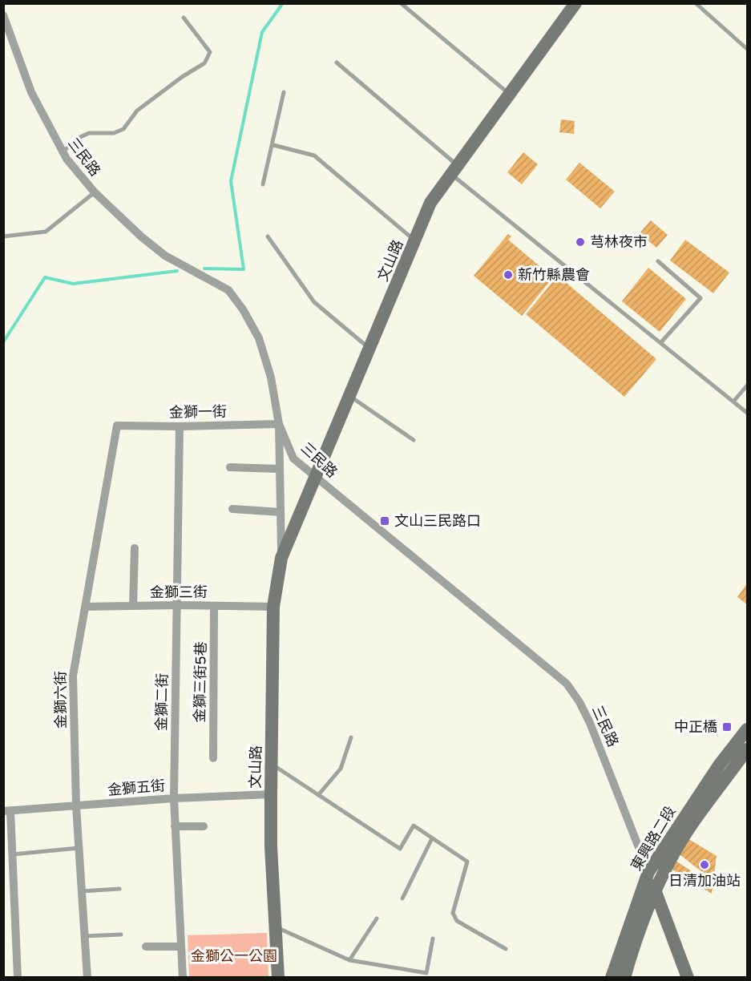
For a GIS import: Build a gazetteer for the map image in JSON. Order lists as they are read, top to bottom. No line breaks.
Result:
{"streets":{"main road":["文山路","東興路二段"],"street":["三民路","金獅一街","金獅三街","金獅三街5巷","金獅六街","金獅二街","金獅五街"]},"crossings":[["三民路","文山路"],["三民路","金獅一街"],["三民路","東興路二段"],["文山路","金獅一街"],["文山路","金獅三街"],["文山路","金獅五街"],["金獅一街","金獅六街"],["金獅一街","金獅二街"],["金獅三街","金獅三街5巷"],["金獅三街","金獅六街"],["金獅三街","金獅二街"],["金獅六街","金獅五街"],["金獅二街","金獅五街"]],"parks":["金獅公一公園"],"places":{"other":["芎林夜市","新竹縣農會","日清加油站"],"transit":["文山三民路口","中正橋"]}}
